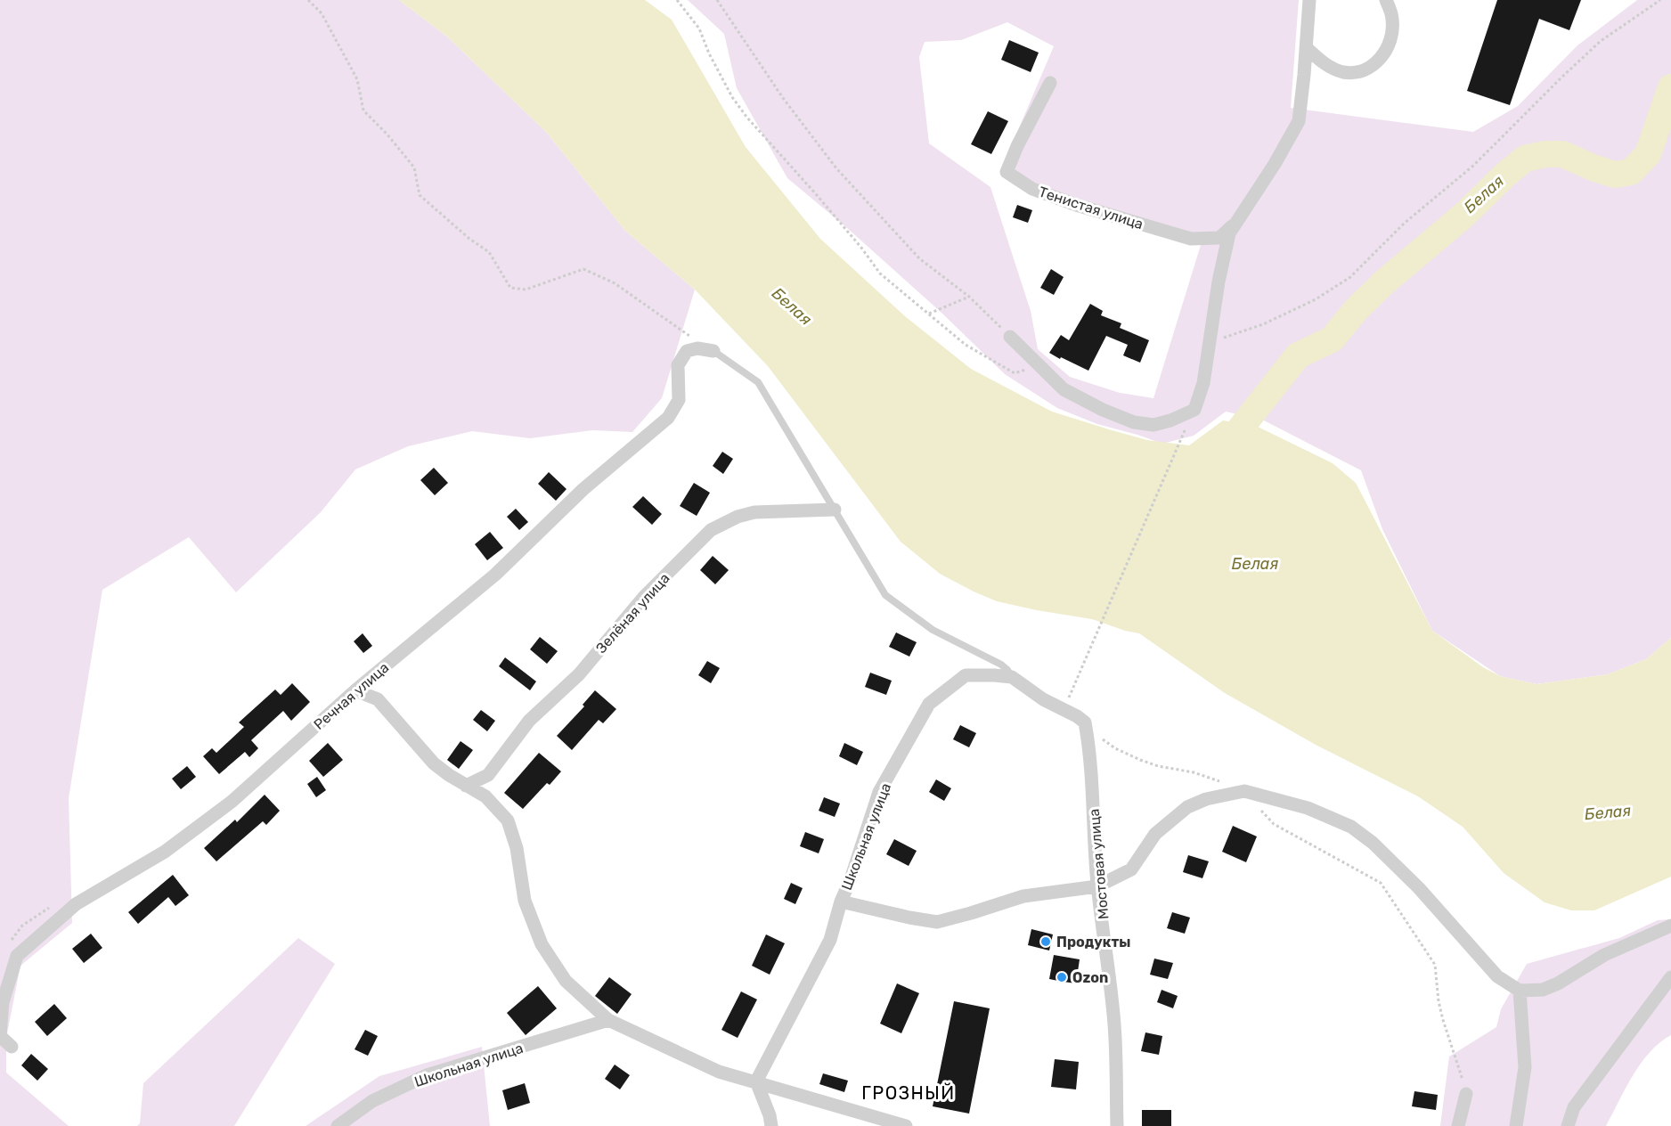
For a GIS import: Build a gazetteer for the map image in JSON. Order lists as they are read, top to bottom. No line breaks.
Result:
{"streets":{"street":["Тенистая улица","Зелёная улица","Речная улица","Школьная улица","Мостовая улица"]},"districts":["ГРОЗНЫЙ"],"water":["Белая"],"places":["Продукты","Ozon"]}
